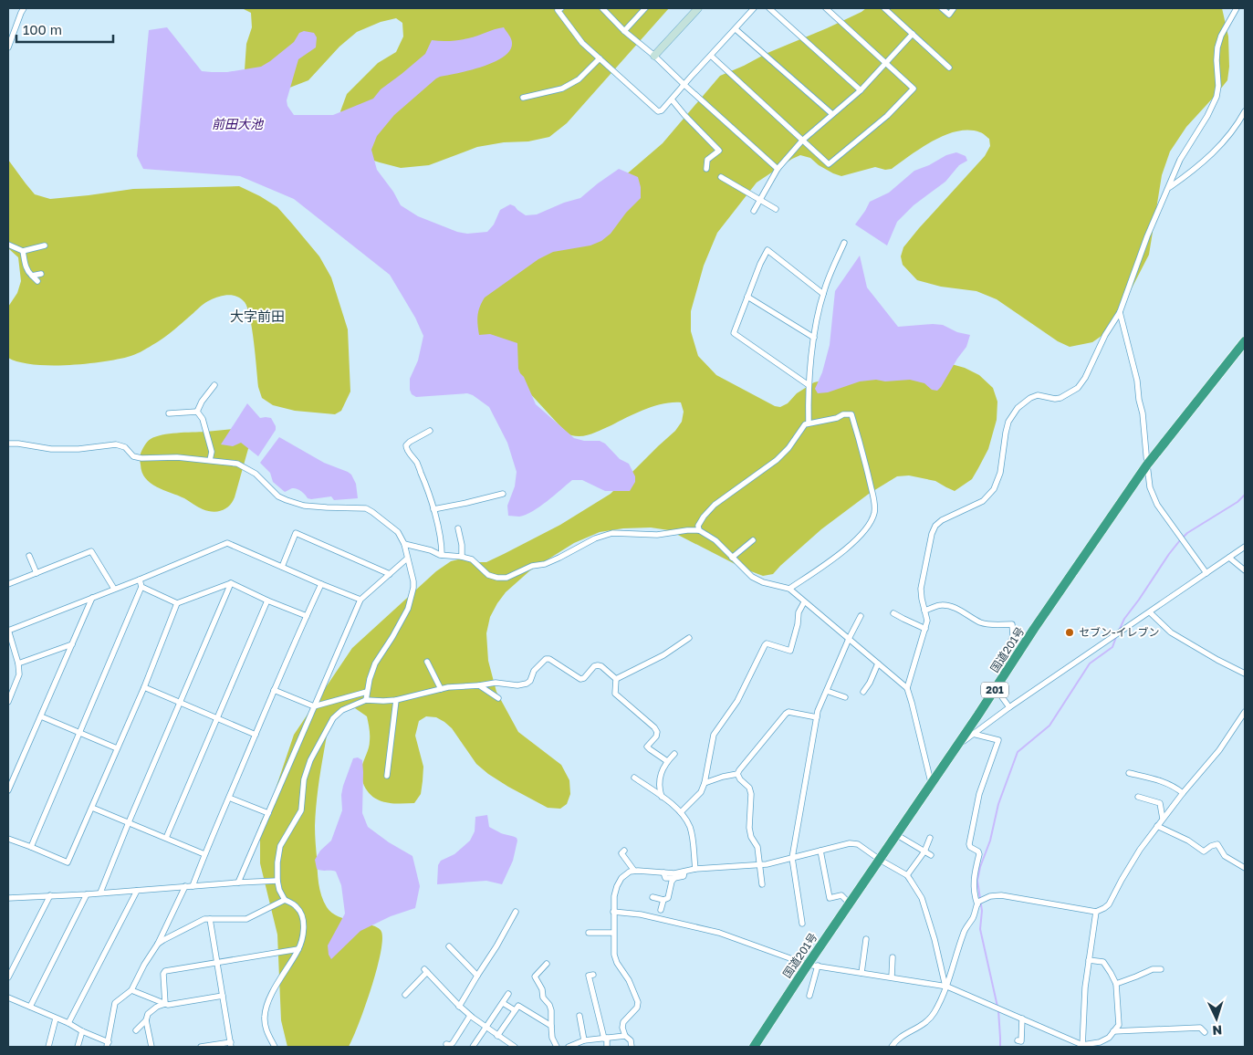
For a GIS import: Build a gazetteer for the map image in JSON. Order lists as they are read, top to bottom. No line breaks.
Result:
{"streets":{"highway":["国道201号","201"]},"districts":["大字前田"],"water":["前田大池"],"places":["セブン-イレブン"],"scale_bar":"100 m","north":"bottom"}
